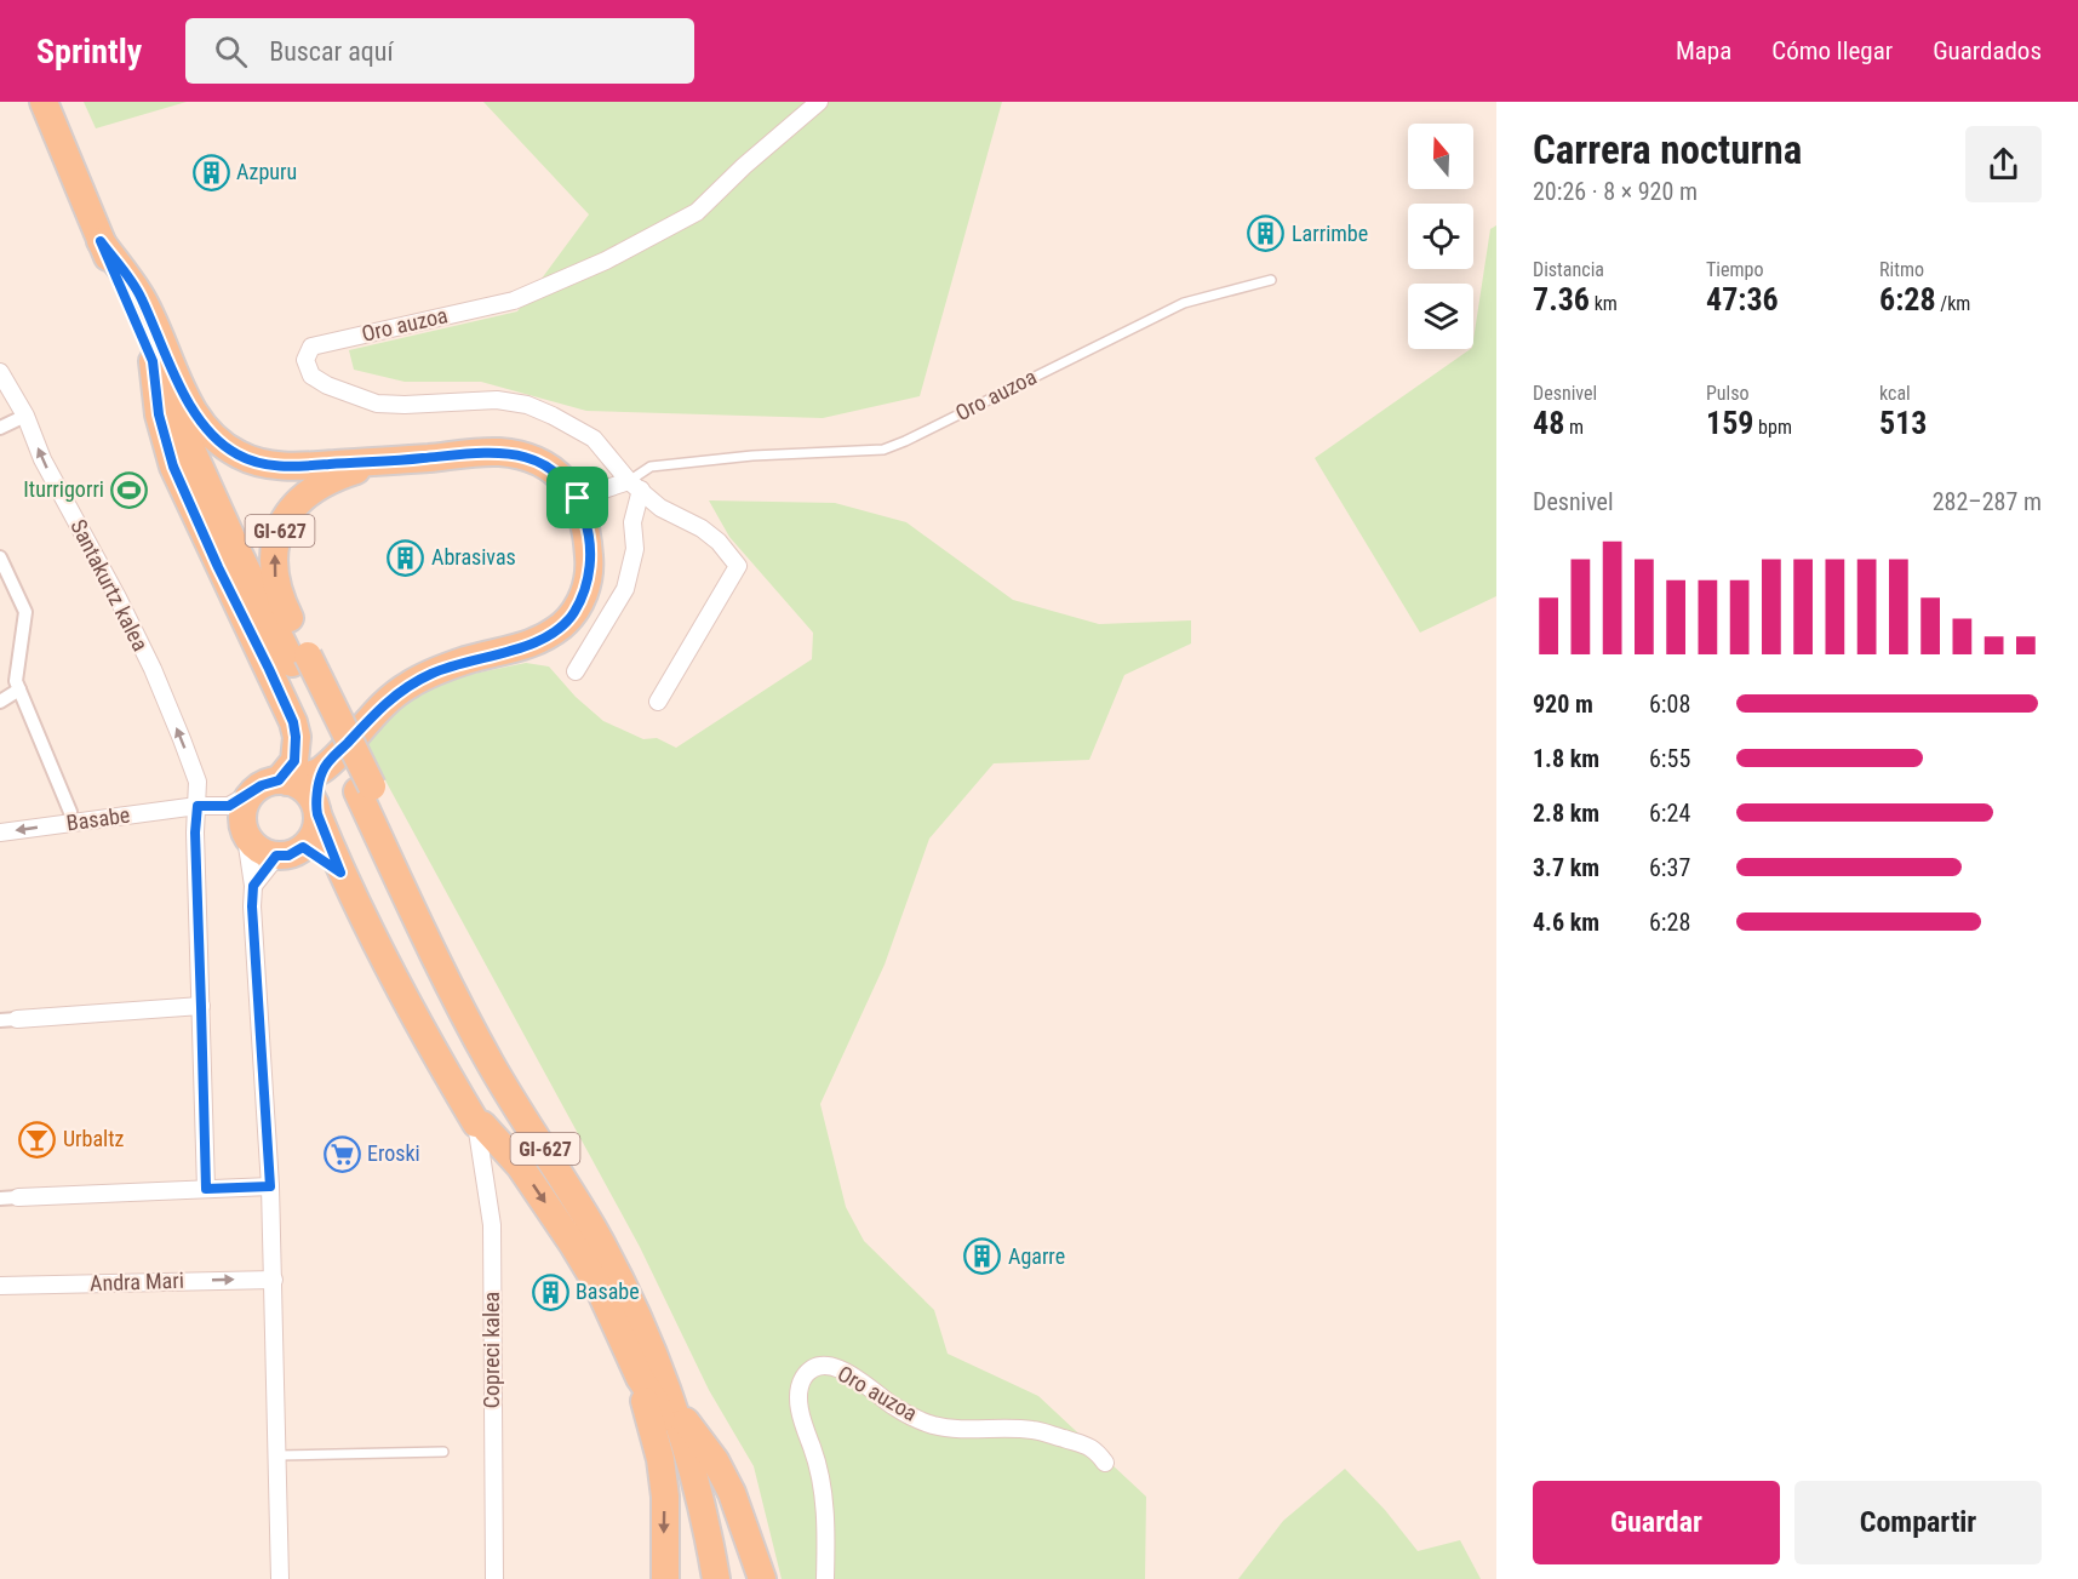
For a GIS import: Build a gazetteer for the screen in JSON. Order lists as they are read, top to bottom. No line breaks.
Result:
{"streets":{"main road":["GI-627"],"street":["Oro auzoa","Santakurtz kalea","Basabe","Andra Mari","Copreci kalea"]},"crossings":[["Oro auzoa","GI-627"],["GI-627","Basabe"],["GI-627","Copreci kalea"],["Santakurtz kalea","Basabe"]],"one_way":["Basabe"],"places":{"building":["Azpuru","Larrimbe","Abrasivas","Agarre","Basabe"],"sports":["Iturrigorri"],"bar":["Urbaltz"],"supermarket":["Eroski"]},"north":"top","page":{"header":"Sprintly","search":"Buscar aquí","nav":["Mapa","Cómo llegar","Guardados"],"heading":["Carrera nocturna","20:26 · 8 × 920 m"],"stats":[["Distancia","7.36 km"],["Tiempo","47:36"],["Ritmo","6:28 /km"],["Desnivel","48 m"],["Pulso","159 bpm"],["kcal","513"]],"chart":["Desnivel","282–287 m"],"list":[{"name":"920 m","note":"6:08"},{"name":"1.8 km","note":"6:55"},{"name":"2.8 km","note":"6:24"},{"name":"3.7 km","note":"6:37"},{"name":"4.6 km","note":"6:28"}],"buttons":["Guardar","Compartir"]}}
